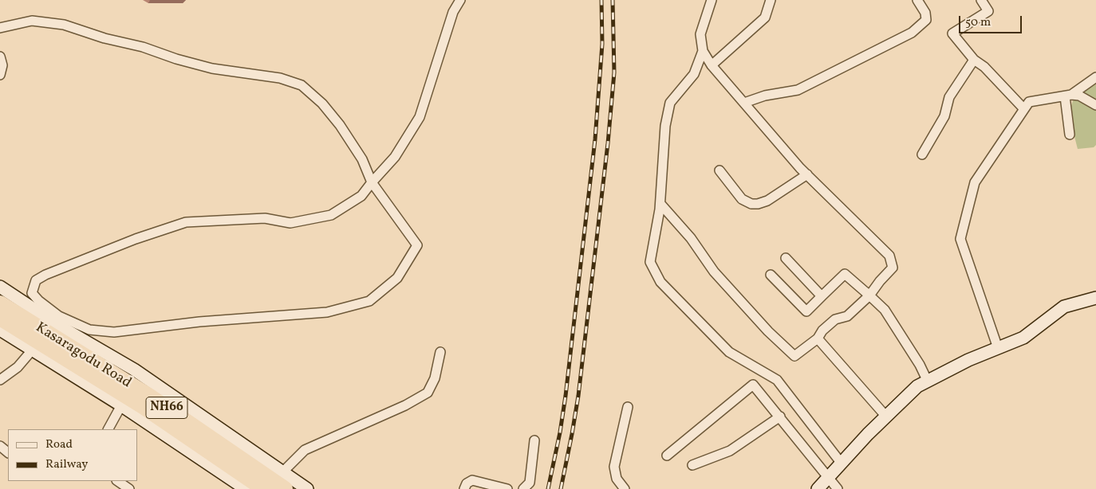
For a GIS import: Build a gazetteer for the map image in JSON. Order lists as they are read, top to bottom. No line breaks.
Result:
{"streets":{"highway":["Kasaragodu Road","NH66"]},"legend":["Road","Railway"],"scale_bar":"50 m"}
